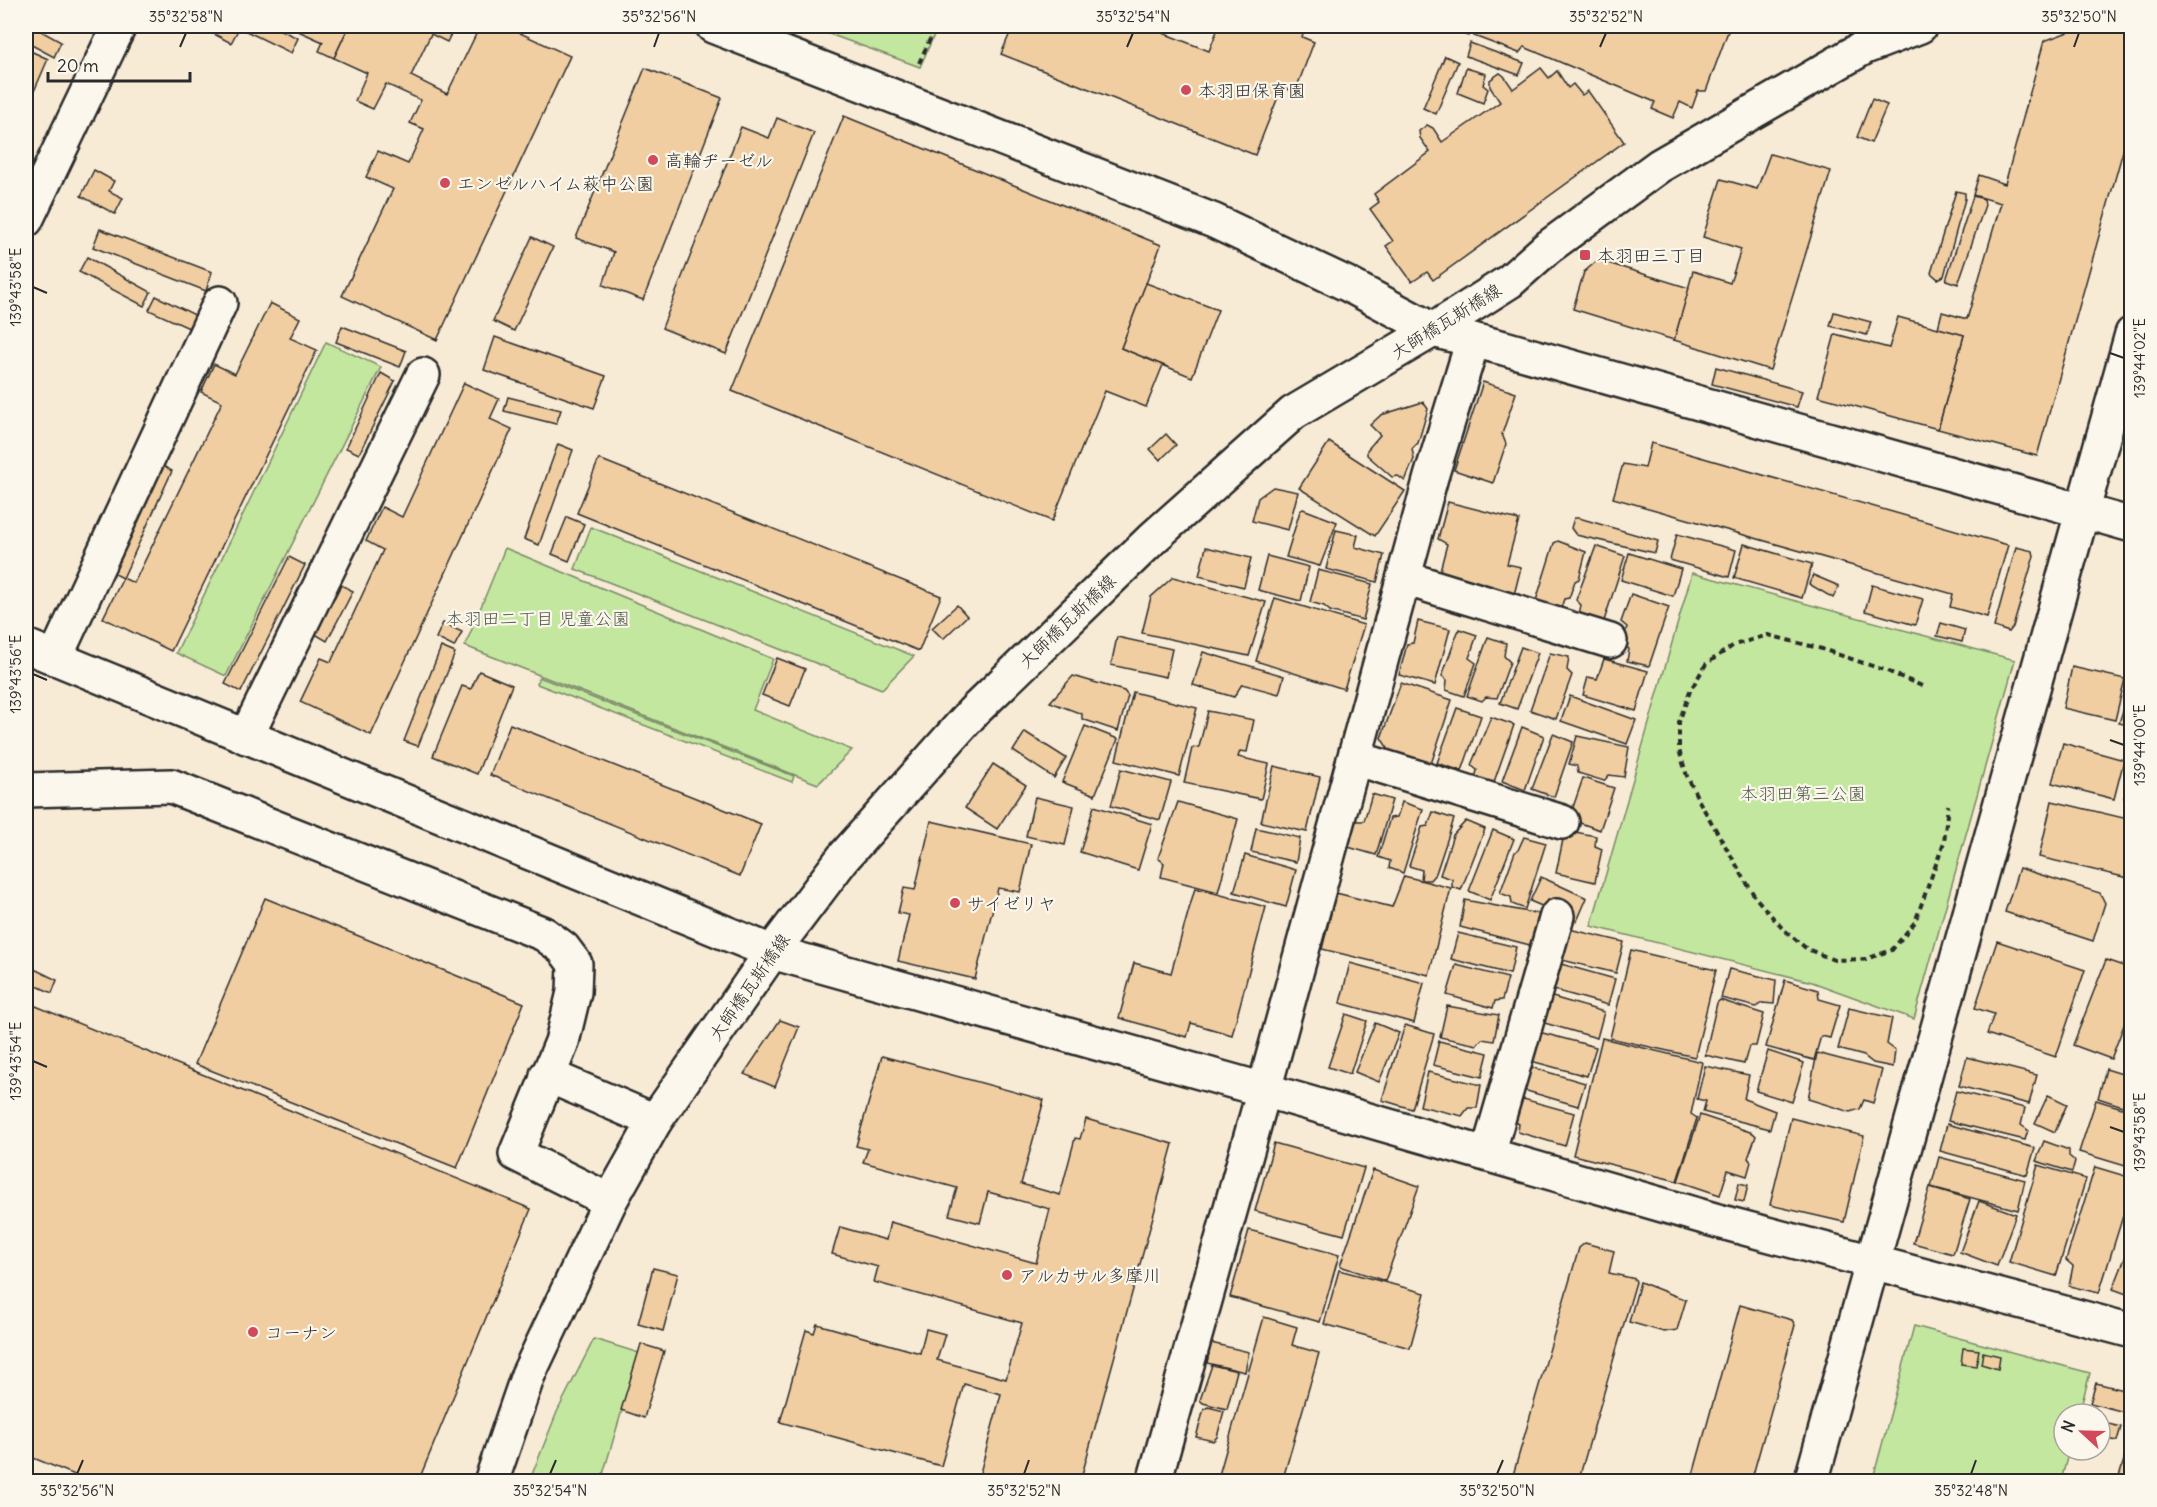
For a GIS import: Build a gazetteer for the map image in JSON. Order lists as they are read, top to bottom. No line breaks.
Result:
{"streets":{"street":["大師橋瓦斯橋線"]},"parks":["本羽田二丁目 児童公園","本羽田第三公園"],"places":{"other":["本羽田保育園","高輪ヂーゼル","エンゼルハイム萩中公園","サイゼリヤ","アルカサル多摩川","コーナン"],"transit":["本羽田三丁目"]},"scale_bar":"20 m","north":"left","coordinates":["35°32'58\"N","35°32'56\"N","35°32'54\"N","35°32'52\"N","35°32'50\"N","139°43'58\"E","139°44'02\"E","139°43'56\"E","139°44'00\"E","139°43'54\"E","35°32'48\"N"]}
